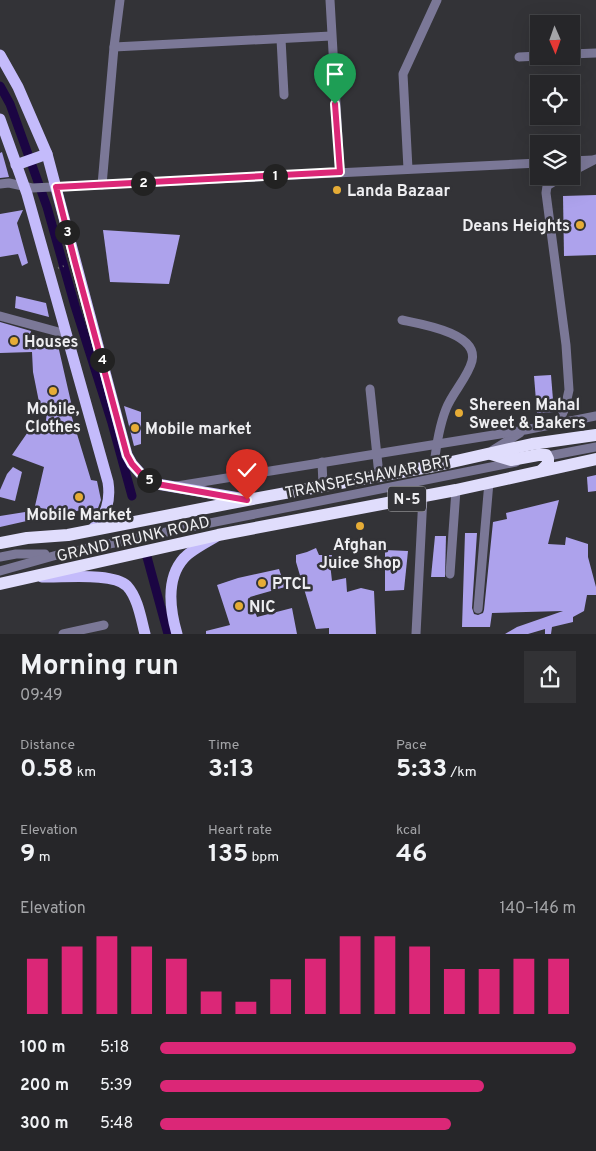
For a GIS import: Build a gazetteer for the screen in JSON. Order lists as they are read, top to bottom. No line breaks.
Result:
{"streets":{"highway":["N-5","GRAND TRUNK ROAD"],"street":["TRANSPESHAWAR BRT"]},"places":["Landa Bazaar","Deans Heights","Houses","Mobile, Clothes","Shereen Mahal Sweet & Bakers","Mobile market","Mobile Market","Afghan Juice Shop","PTCL","NIC"],"north":"bottom","page":{"pins":["1","2","3","4","5"],"heading":["Morning run","09:49"],"stats":[["Distance","0.58 km"],["Time","3:13"],["Pace","5:33 /km"],["Elevation","9 m"],["Heart rate","135 bpm"],["kcal","46"]],"chart":["Elevation","140–146 m"],"list":[{"name":"100 m","note":"5:18"},{"name":"200 m","note":"5:39"},{"name":"300 m","note":"5:48"}]}}
